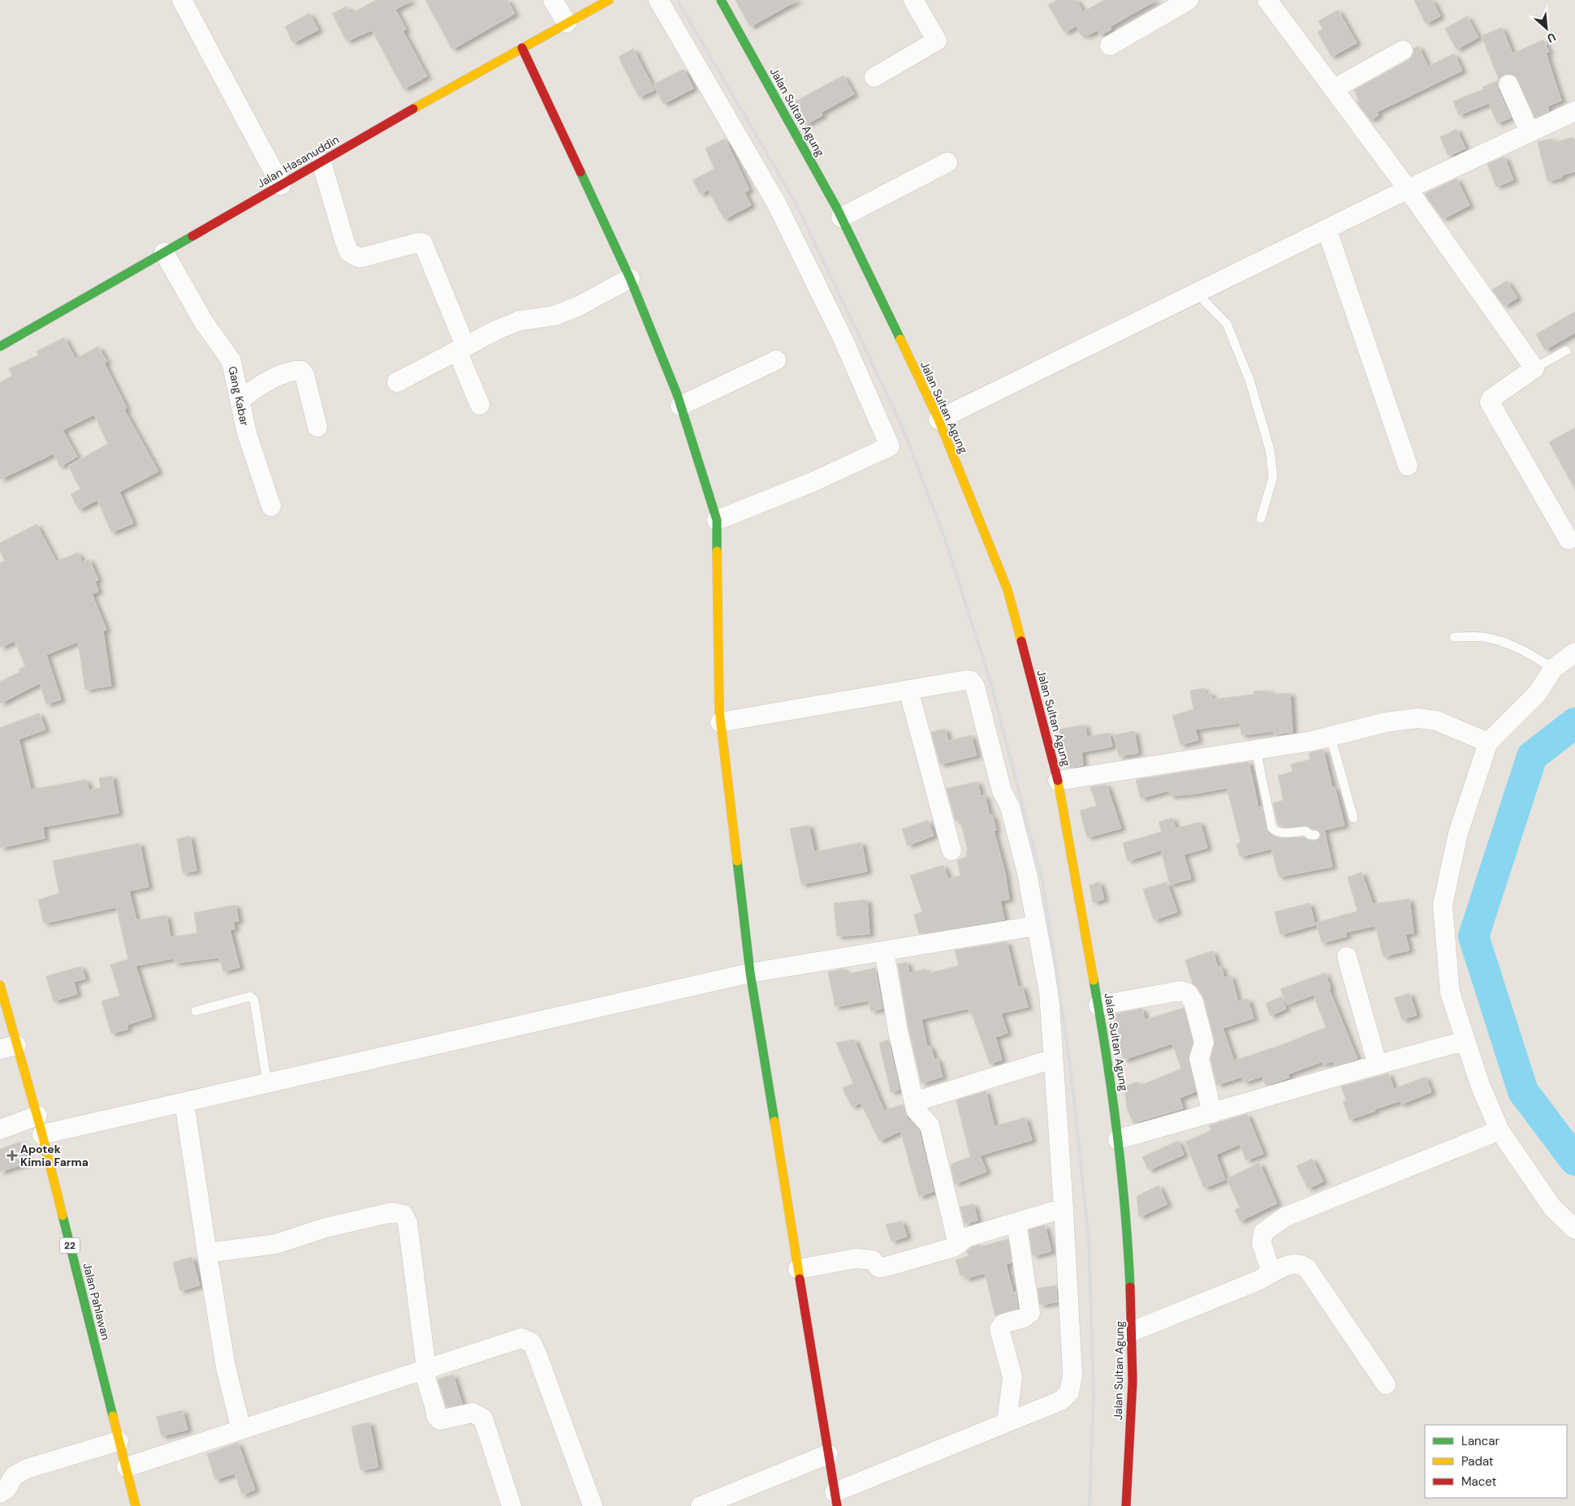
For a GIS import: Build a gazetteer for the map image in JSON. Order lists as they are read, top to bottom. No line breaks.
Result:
{"streets":{"main road":["Jalan Sultan Agung","Jalan Hasanuddin","22","Jalan Pahlawan"],"street":["Gang Kabar"]},"crossings":[["Jalan Hasanuddin","Gang Kabar"]],"places":{"health":["Apotek Kimia Farma"]},"legend":["Lancar","Padat","Macet"],"north":"bottom right"}
